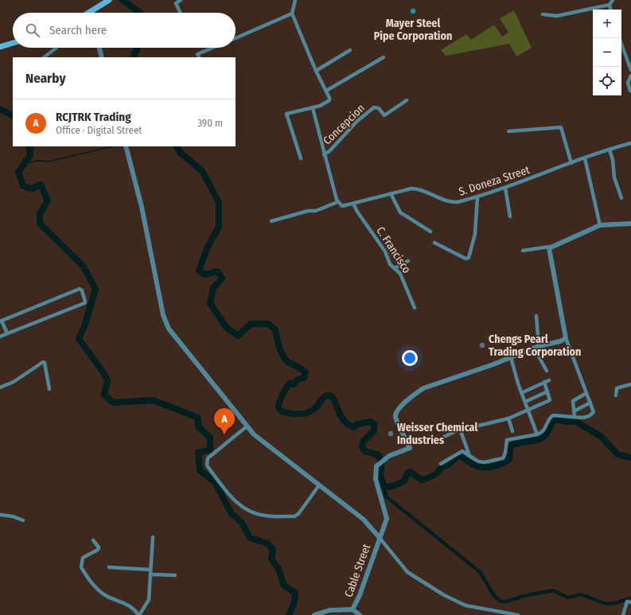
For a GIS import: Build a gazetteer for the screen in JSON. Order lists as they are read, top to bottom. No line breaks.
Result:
{"streets":{"street":["Concepcion","S. Doneza Street","C. Francisco","Cable Street"]},"crossings":[["S. Doneza Street","C. Francisco"]],"places":["Mayer Steel Pipe Corporation","Chengs Pearl Trading Corporation","Weisser Chemical Industries"],"page":{"map_buttons":["+","−"],"search":"Search here","heading":"Nearby","list":[{"mark":"A","name":"RCJTRK Trading","note":"Office · Digital Street","value":"390 m"}],"pins":"A"}}
